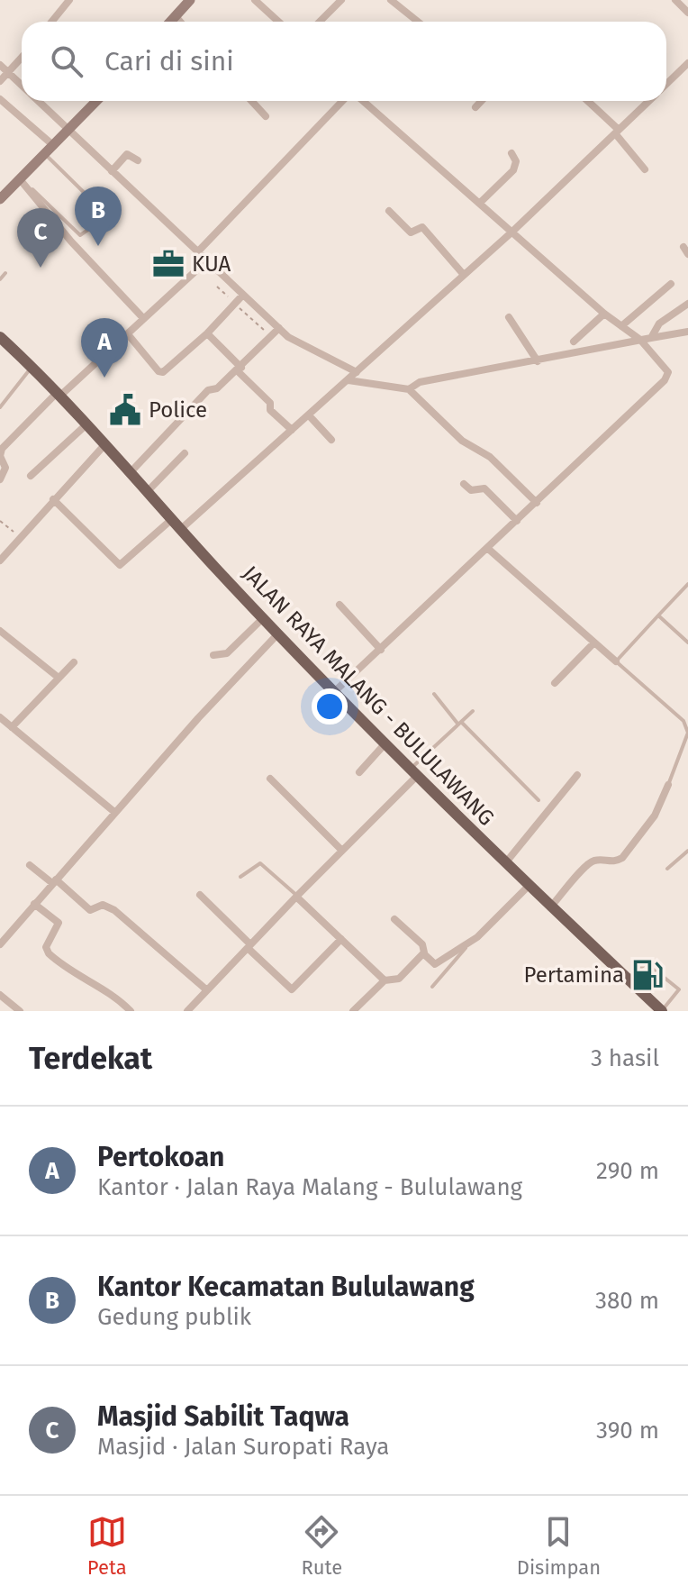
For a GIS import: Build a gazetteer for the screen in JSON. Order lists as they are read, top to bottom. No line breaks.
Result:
{"streets":{"main road":["JALAN RAYA MALANG - BULULAWANG"]},"places":{"office":["KUA"],"public building":["Police"],"fuel station":["Pertamina"]},"page":{"search":"Cari di sini","pins":["B","C","A"],"heading":["Terdekat","3 hasil"],"list":[{"mark":"A","name":"Pertokoan","note":"Kantor · Jalan Raya Malang - Bululawang","value":"290 m"},{"mark":"B","name":"Kantor Kecamatan Bululawang","note":"Gedung publik","value":"380 m"},{"mark":"C","name":"Masjid Sabilit Taqwa","note":"Masjid · Jalan Suropati Raya","value":"390 m"}],"nav":["Peta","Rute","Disimpan"]}}
